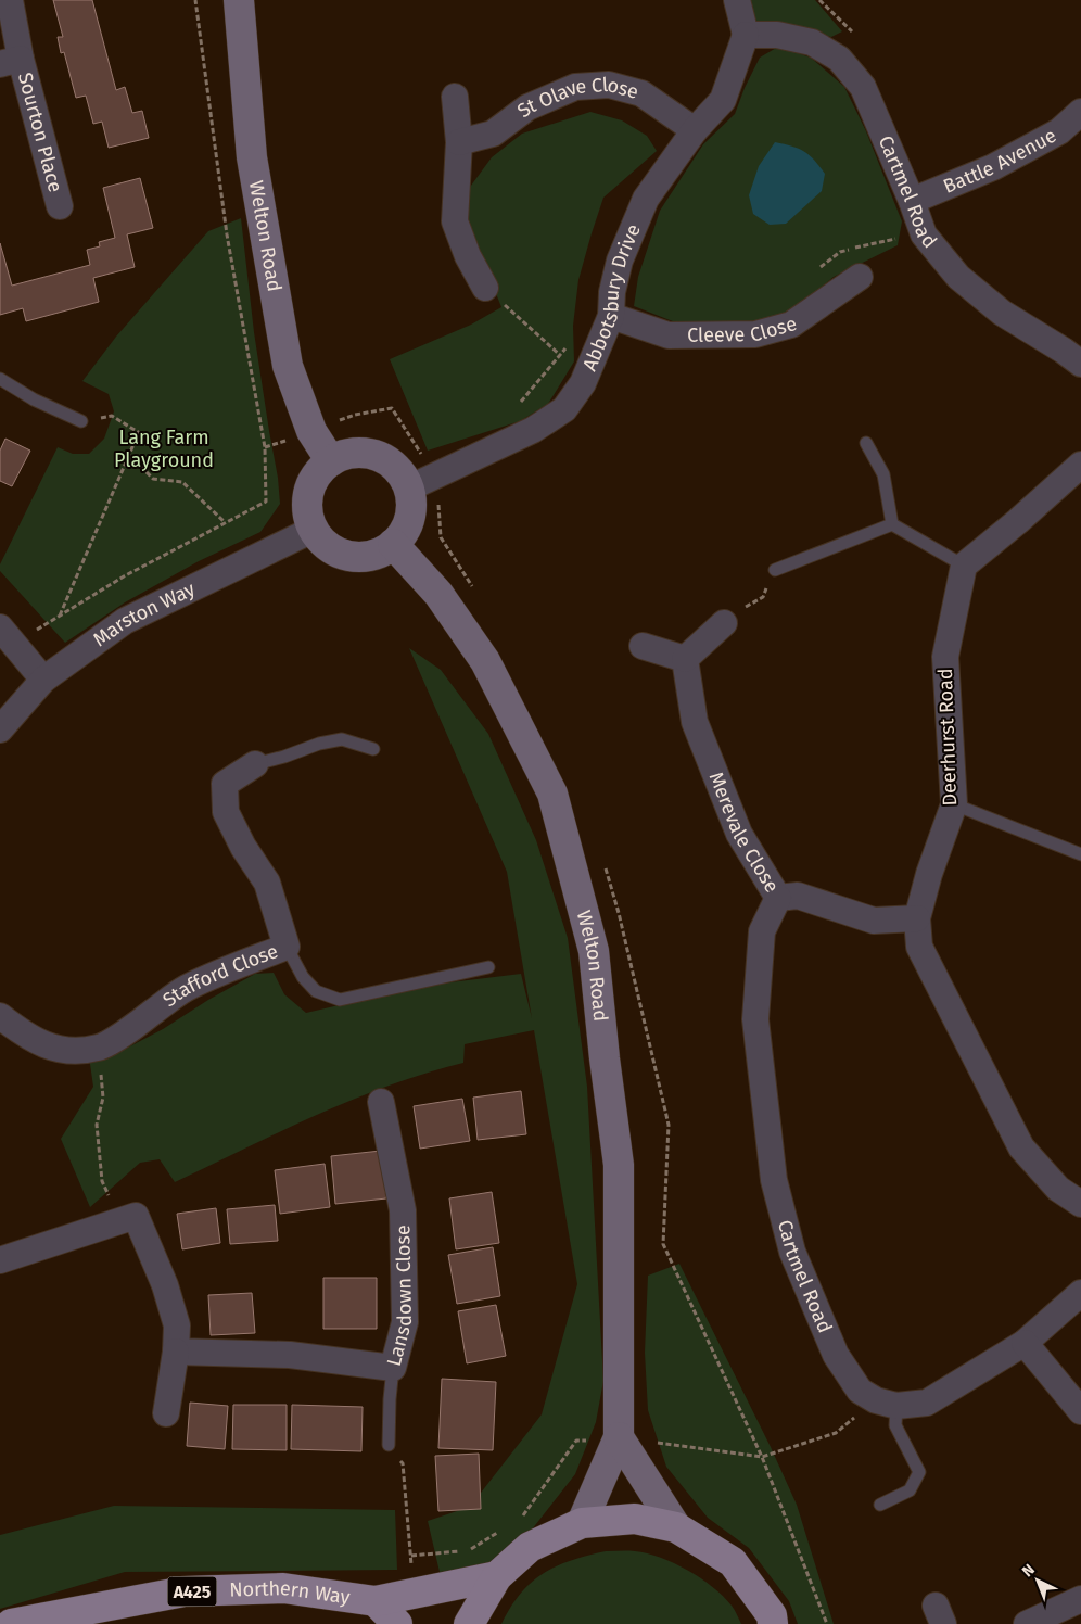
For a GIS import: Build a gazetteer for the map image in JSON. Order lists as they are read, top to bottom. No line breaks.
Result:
{"streets":{"main road":["A425","Northern Way"],"street":["St Olave Close","Sourton Place","Battle Avenue","Cartmel Road","Welton Road","Abbotsbury Drive","Cleeve Close","Marston Way","Deerhurst Road","Merevale Close","Stafford Close","Lansdown Close"]},"crossings":[["St Olave Close","Abbotsbury Drive"],["Battle Avenue","Cartmel Road"],["Cartmel Road","Abbotsbury Drive"],["Cartmel Road","Merevale Close"],["Welton Road","Abbotsbury Drive"],["Welton Road","Marston Way"],["Abbotsbury Drive","Cleeve Close"],["Abbotsbury Drive","Marston Way"],["Deerhurst Road","Merevale Close"],["A425","Northern Way"]],"parks":["Lang Farm Playground"],"north":"top left"}
